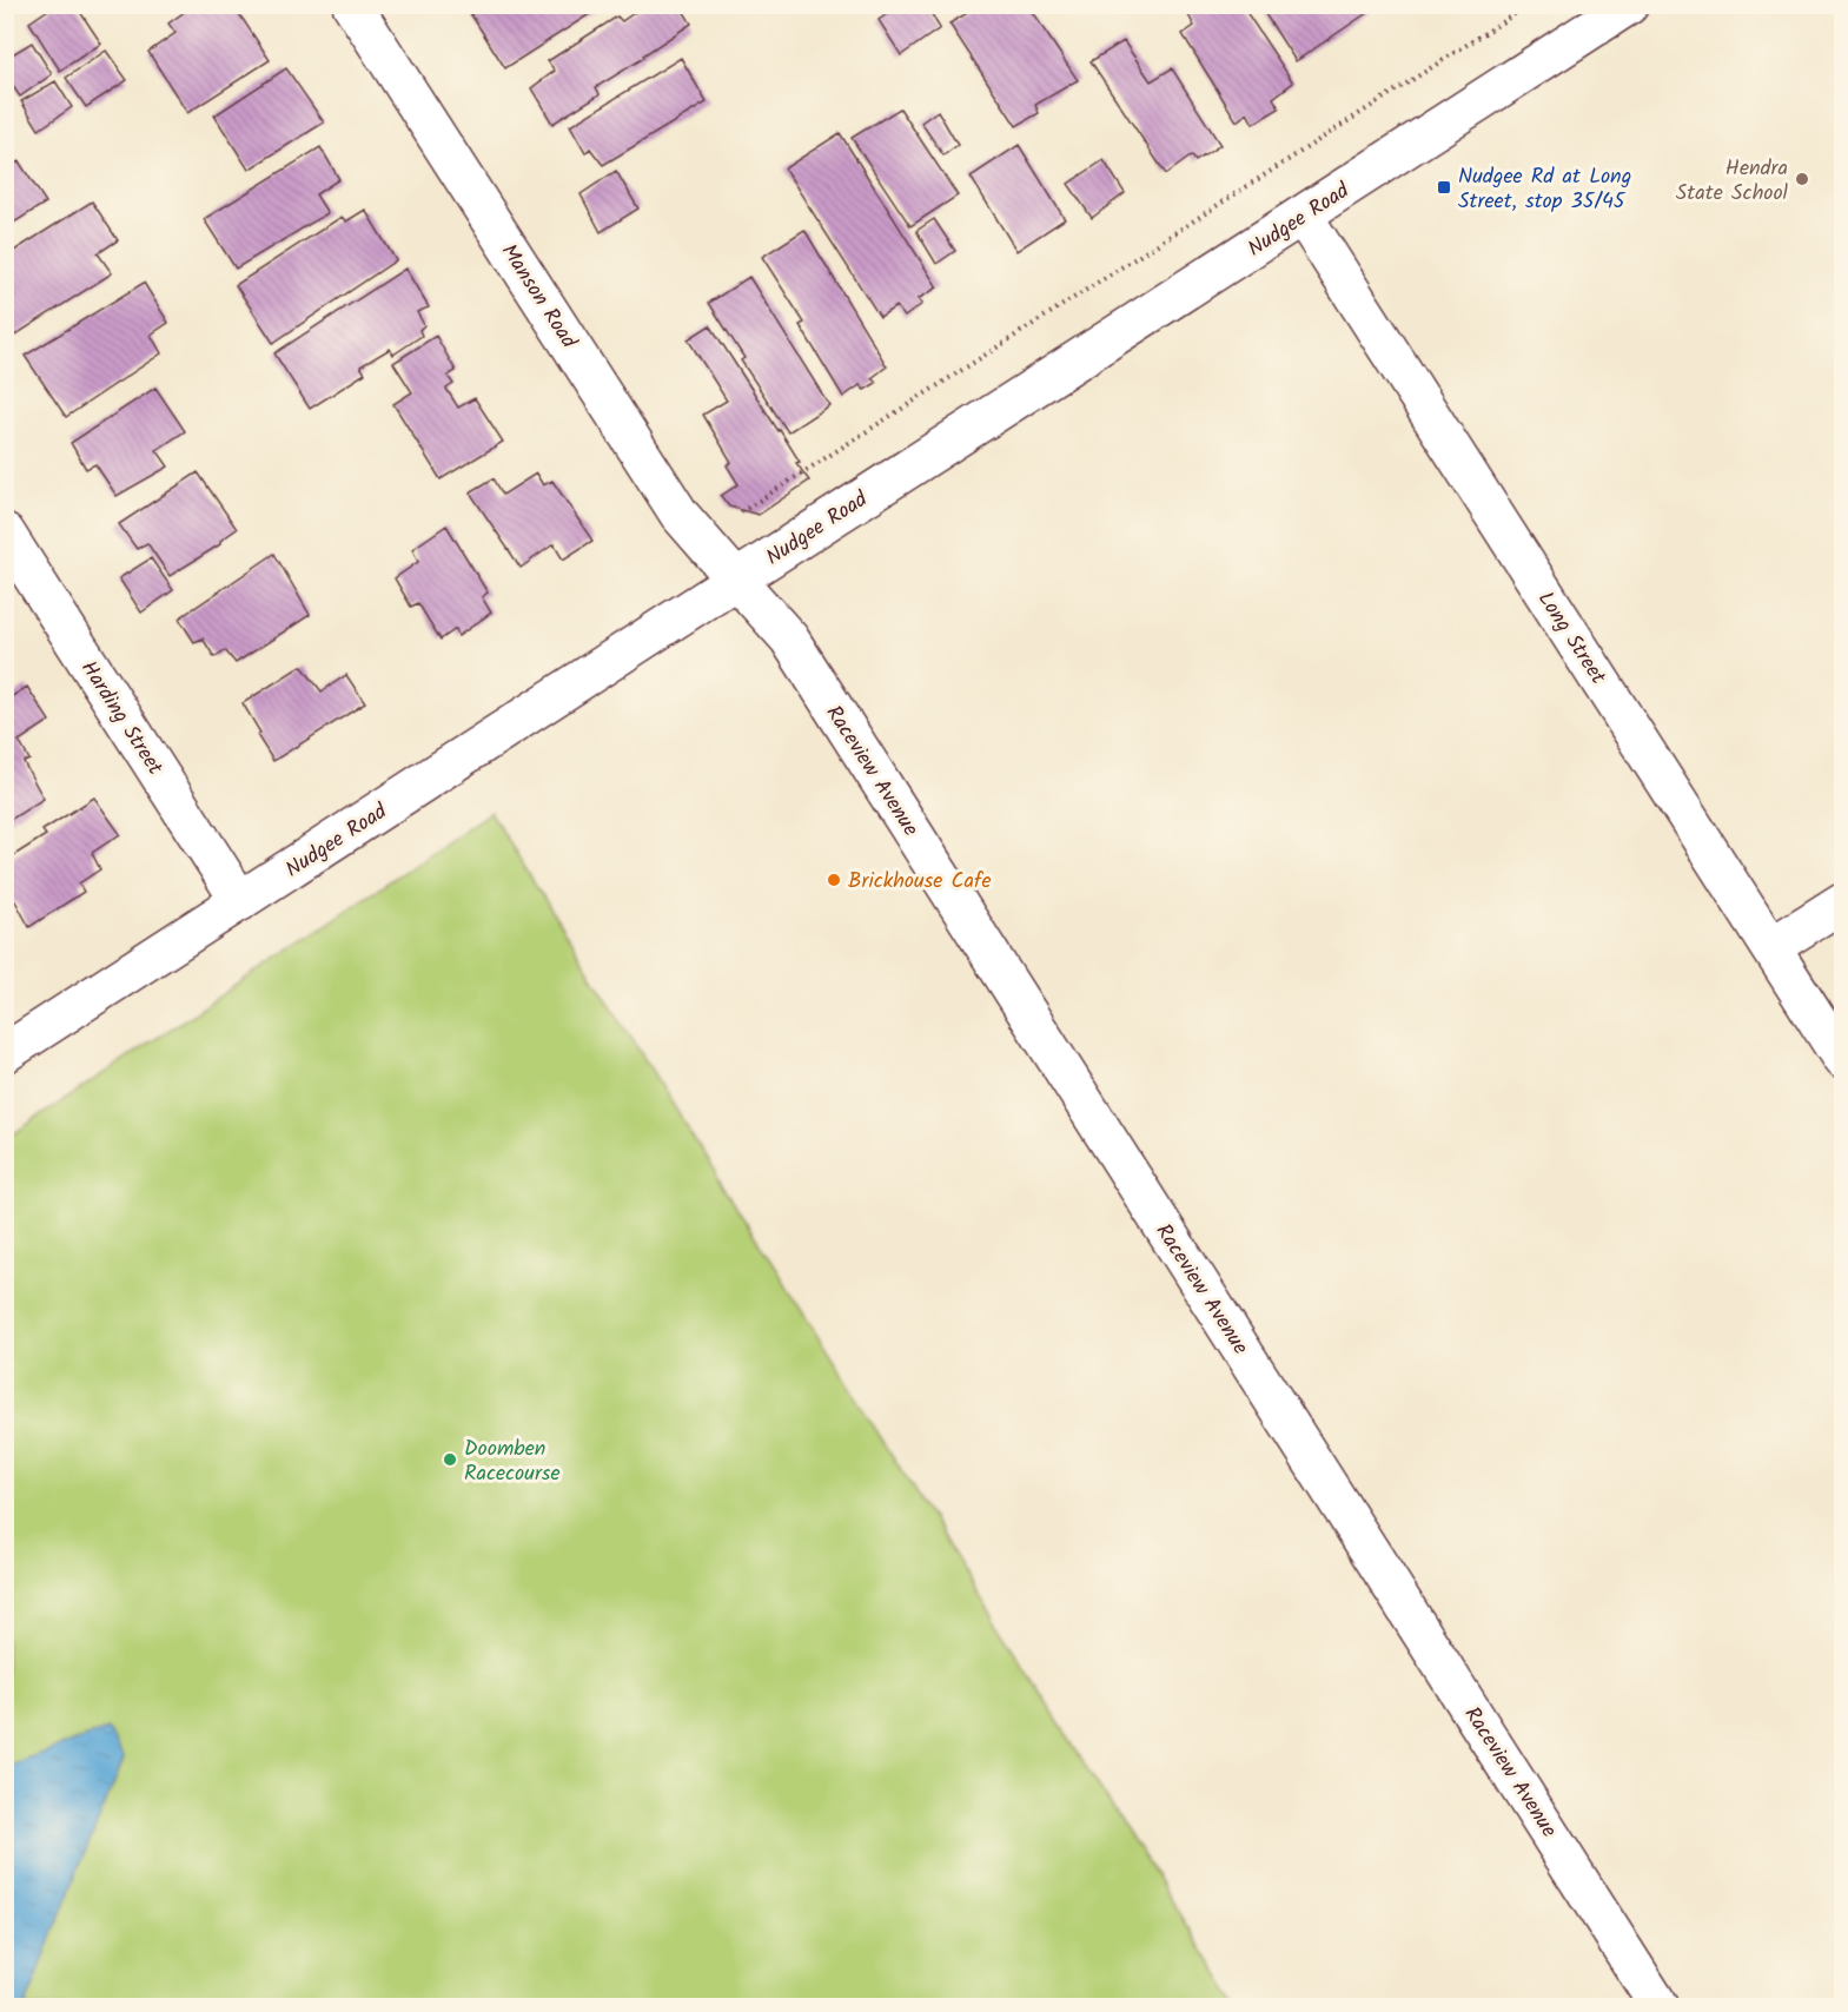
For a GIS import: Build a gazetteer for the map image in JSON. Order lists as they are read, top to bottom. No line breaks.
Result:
{"streets":{"street":["Nudgee Road","Manson Road","Long Street","Harding Street","Raceview Avenue"]},"crossings":[["Nudgee Road","Manson Road"],["Nudgee Road","Long Street"],["Nudgee Road","Harding Street"],["Nudgee Road","Raceview Avenue"],["Manson Road","Raceview Avenue"]],"places":{"other":["Hendra State School","Brickhouse Cafe","Doomben Racecourse"],"transit":["Nudgee Rd at Long Street, stop 35/45"]}}
